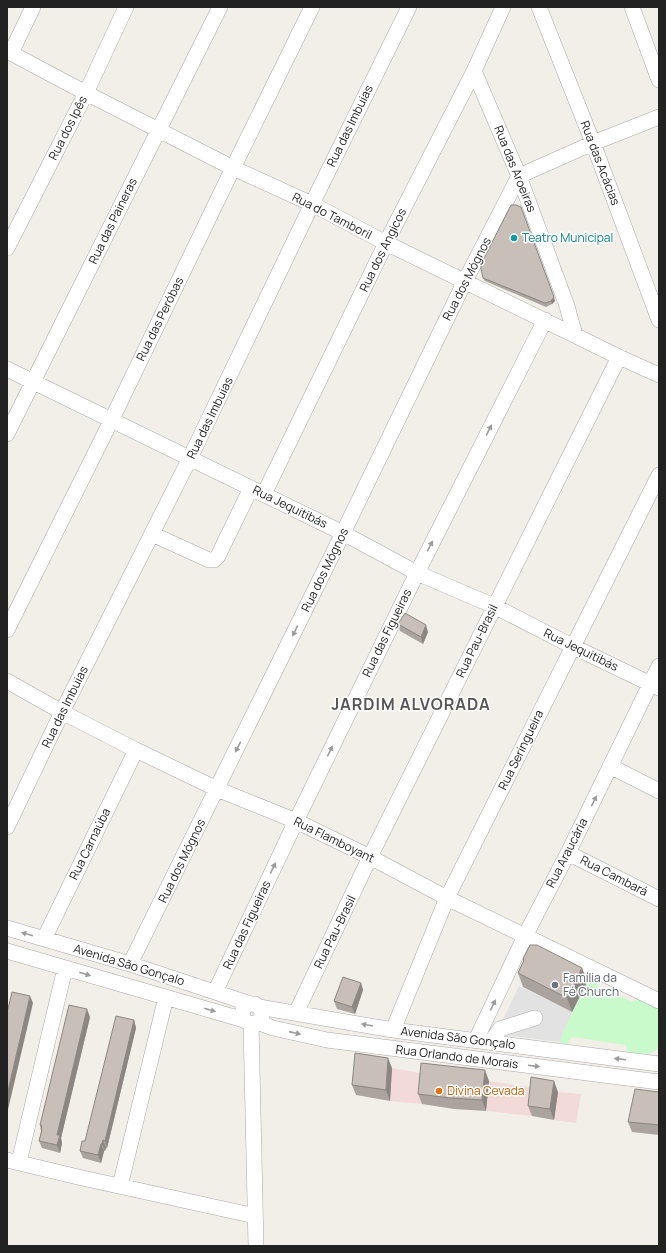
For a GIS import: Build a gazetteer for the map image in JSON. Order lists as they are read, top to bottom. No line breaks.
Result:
{"streets":{"street":["Rua das Imbuias","Rua dos Ipês","Rua das Acácias","Rua das Aroeiras","Rua do Tamboril","Rua das Paineras","Rua dos Angicos","Rua dos Mógnos","Rua das Peróbas","Rua Jequitibás","Rua das Figueiras","Rua Pau-Brasil","Rua Seringueira","Rua Flamboyant","Rua Carnaúba","Rua Araucária","Rua Cambará","Avenida São Gonçalo","Rua Orlando de Morais"]},"crossings":[["Rua das Imbuias","Rua do Tamboril"],["Rua das Imbuias","Rua dos Angicos"],["Rua das Imbuias","Rua Jequitibás"],["Rua das Imbuias","Rua Flamboyant"],["Rua dos Ipês","Rua do Tamboril"],["Rua das Aroeiras","Rua do Tamboril"],["Rua das Aroeiras","Rua dos Angicos"],["Rua das Aroeiras","Rua dos Mógnos"],["Rua do Tamboril","Rua das Paineras"],["Rua do Tamboril","Rua dos Angicos"],["Rua do Tamboril","Rua dos Mógnos"],["Rua do Tamboril","Rua das Peróbas"],["Rua do Tamboril","Rua das Figueiras"],["Rua do Tamboril","Rua Pau-Brasil"],["Rua das Paineras","Rua Jequitibás"],["Rua dos Angicos","Rua Jequitibás"],["Rua dos Mógnos","Rua Jequitibás"],["Rua dos Mógnos","Rua Flamboyant"],["Rua dos Mógnos","Avenida São Gonçalo"],["Rua das Peróbas","Rua Jequitibás"],["Rua Jequitibás","Rua das Figueiras"],["Rua Jequitibás","Rua Pau-Brasil"],["Rua Jequitibás","Rua Seringueira"],["Rua Jequitibás","Rua Araucária"],["Rua das Figueiras","Rua Flamboyant"],["Rua das Figueiras","Avenida São Gonçalo"],["Rua Pau-Brasil","Rua Flamboyant"],["Rua Pau-Brasil","Avenida São Gonçalo"],["Rua Seringueira","Rua Flamboyant"],["Rua Seringueira","Avenida São Gonçalo"],["Rua Flamboyant","Rua Carnaúba"],["Rua Flamboyant","Rua Araucária"],["Rua Carnaúba","Avenida São Gonçalo"],["Rua Araucária","Rua Cambará"],["Rua Araucária","Avenida São Gonçalo"],["Avenida São Gonçalo","Rua Orlando de Morais"]],"one_way":["Rua das Figueiras","Rua Araucária","Rua Orlando de Morais"],"districts":["JARDIM ALVORADA"],"places":["Teatro Municipal","Família da Fé Church","Divina Cevada"]}
